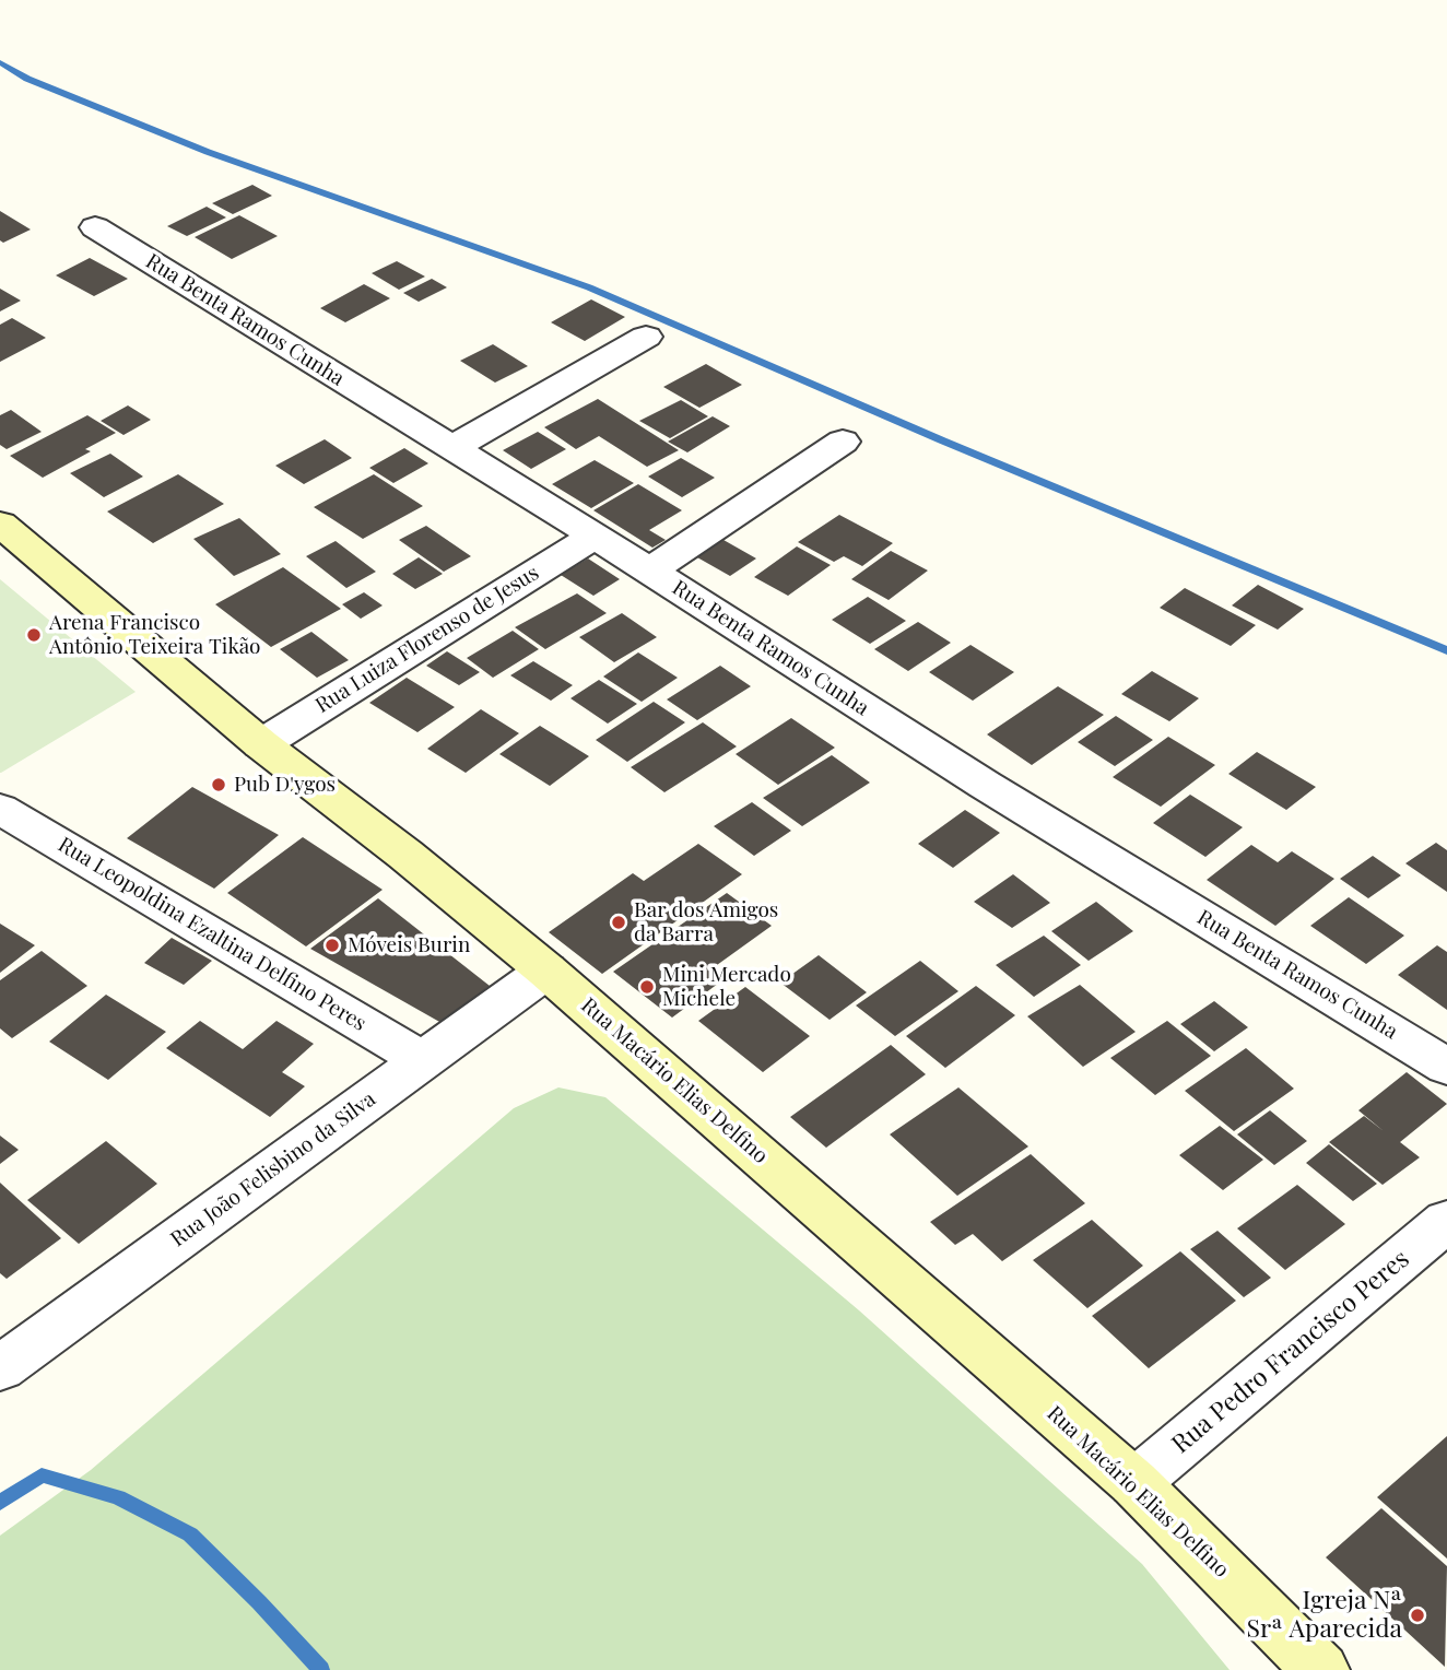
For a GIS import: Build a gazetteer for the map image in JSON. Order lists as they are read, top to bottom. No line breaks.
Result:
{"streets":{"main road":["Rua Macário Elias Delfino"],"street":["Rua Benta Ramos Cunha","Rua Luiza Florenso de Jesus","Rua Leopoldina Ezaltina Delfino Peres","Rua João Felisbino da Silva","Rua Pedro Francisco Peres"]},"crossings":[["Rua Benta Ramos Cunha","Rua Luiza Florenso de Jesus"],["Rua Luiza Florenso de Jesus","Rua Macário Elias Delfino"],["Rua Leopoldina Ezaltina Delfino Peres","Rua João Felisbino da Silva"],["Rua Macário Elias Delfino","Rua João Felisbino da Silva"],["Rua Macário Elias Delfino","Rua Pedro Francisco Peres"]],"places":["Arena Francisco Antônio Teixeira Tikão","Pub D'ygos","Bar dos Amigos da Barra","Móveis Burin","Mini Mercado Michele","Igreja Nª Srª Aparecida"]}
